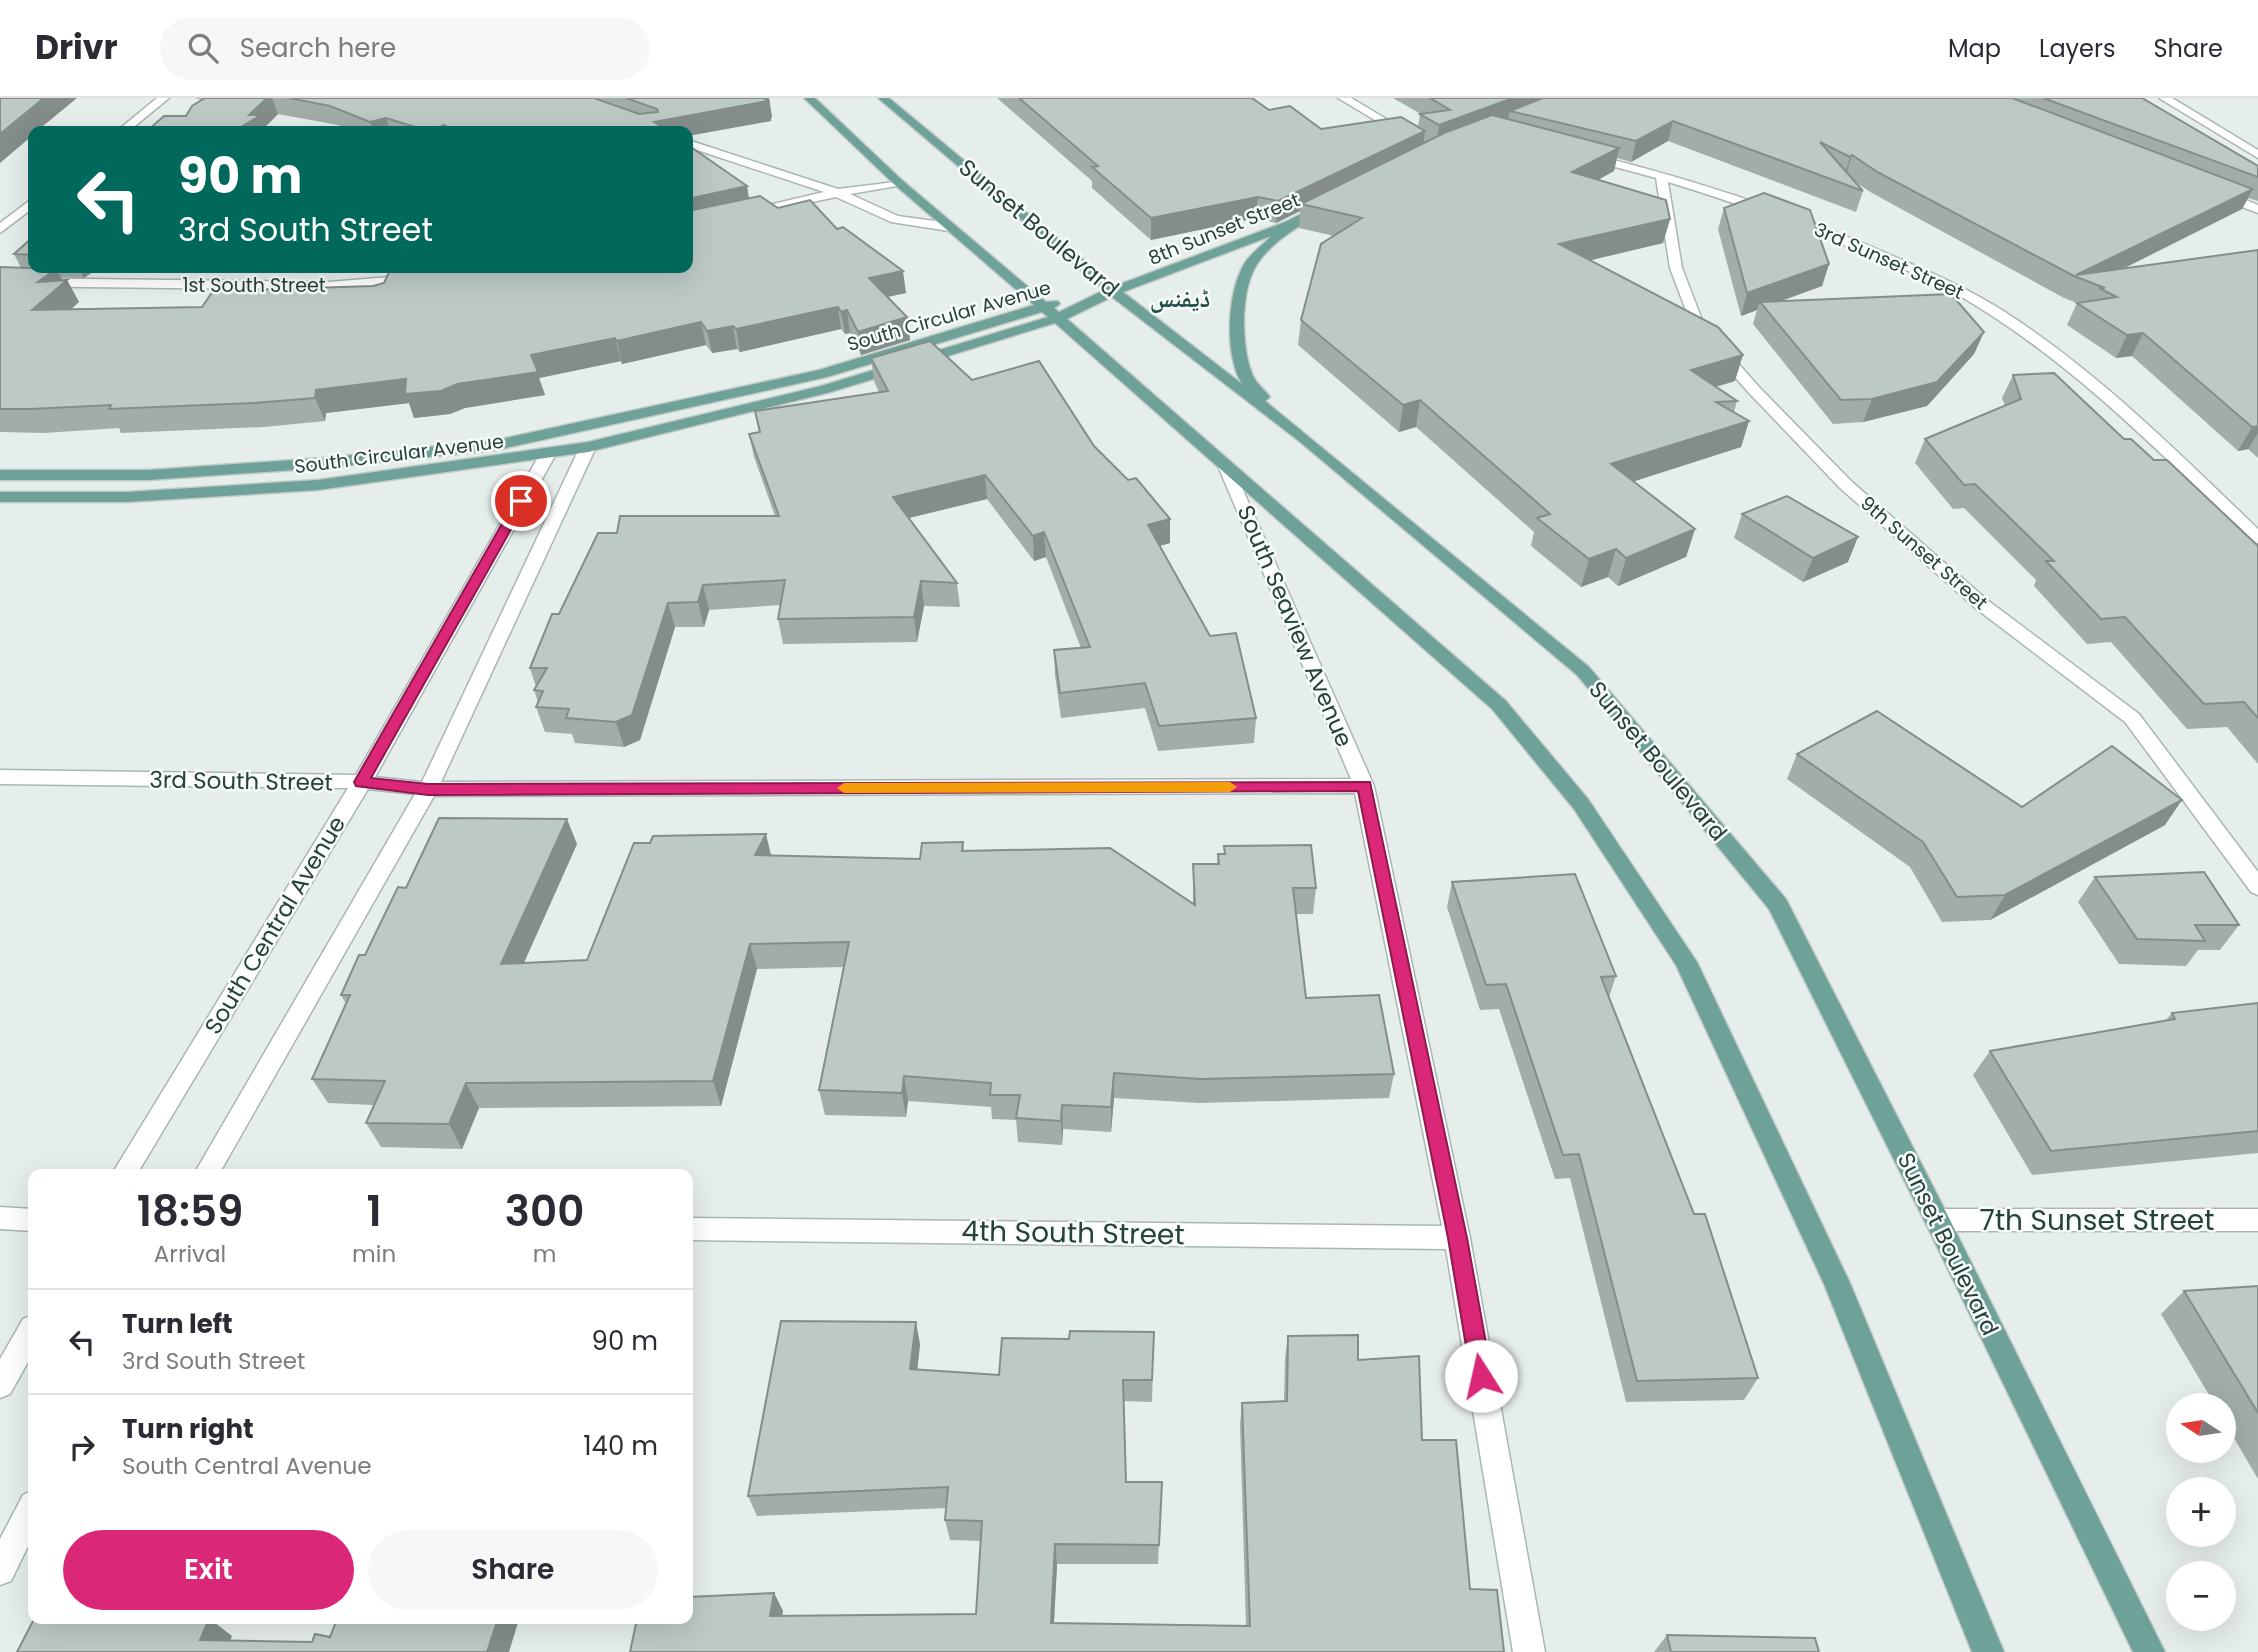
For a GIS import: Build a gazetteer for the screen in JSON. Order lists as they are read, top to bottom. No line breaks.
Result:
{"streets":{"main road":["Sunset Boulevard","8th Sunset Street","South Circular Avenue"],"street":["3rd Sunset Street","1st South Street","9th Sunset Street","South Seaview Avenue","3rd South Street","South Central Avenue","7th Sunset Street","4th South Street"]},"crossings":[["Sunset Boulevard","8th Sunset Street"],["Sunset Boulevard","South Circular Avenue"],["Sunset Boulevard","7th Sunset Street"],["8th Sunset Street","South Circular Avenue"],["3rd Sunset Street","9th Sunset Street"],["South Circular Avenue","South Central Avenue"],["South Seaview Avenue","3rd South Street"],["South Seaview Avenue","4th South Street"],["3rd South Street","South Central Avenue"]],"districts":["ڈیفنس"],"north":"left","page":{"header":"Drivr","search":"Search here","nav":["Map","Layers","Share"],"turn":["90 m","3rd South Street"],"eta":["18:59","Arrival","1","min","300","m"],"list":[{"name":"Turn left","note":"3rd South Street","value":"90 m"},{"name":"Turn right","note":"South Central Avenue","value":"140 m"}],"map_buttons":["+","−"],"buttons":["Exit","Share"]}}
